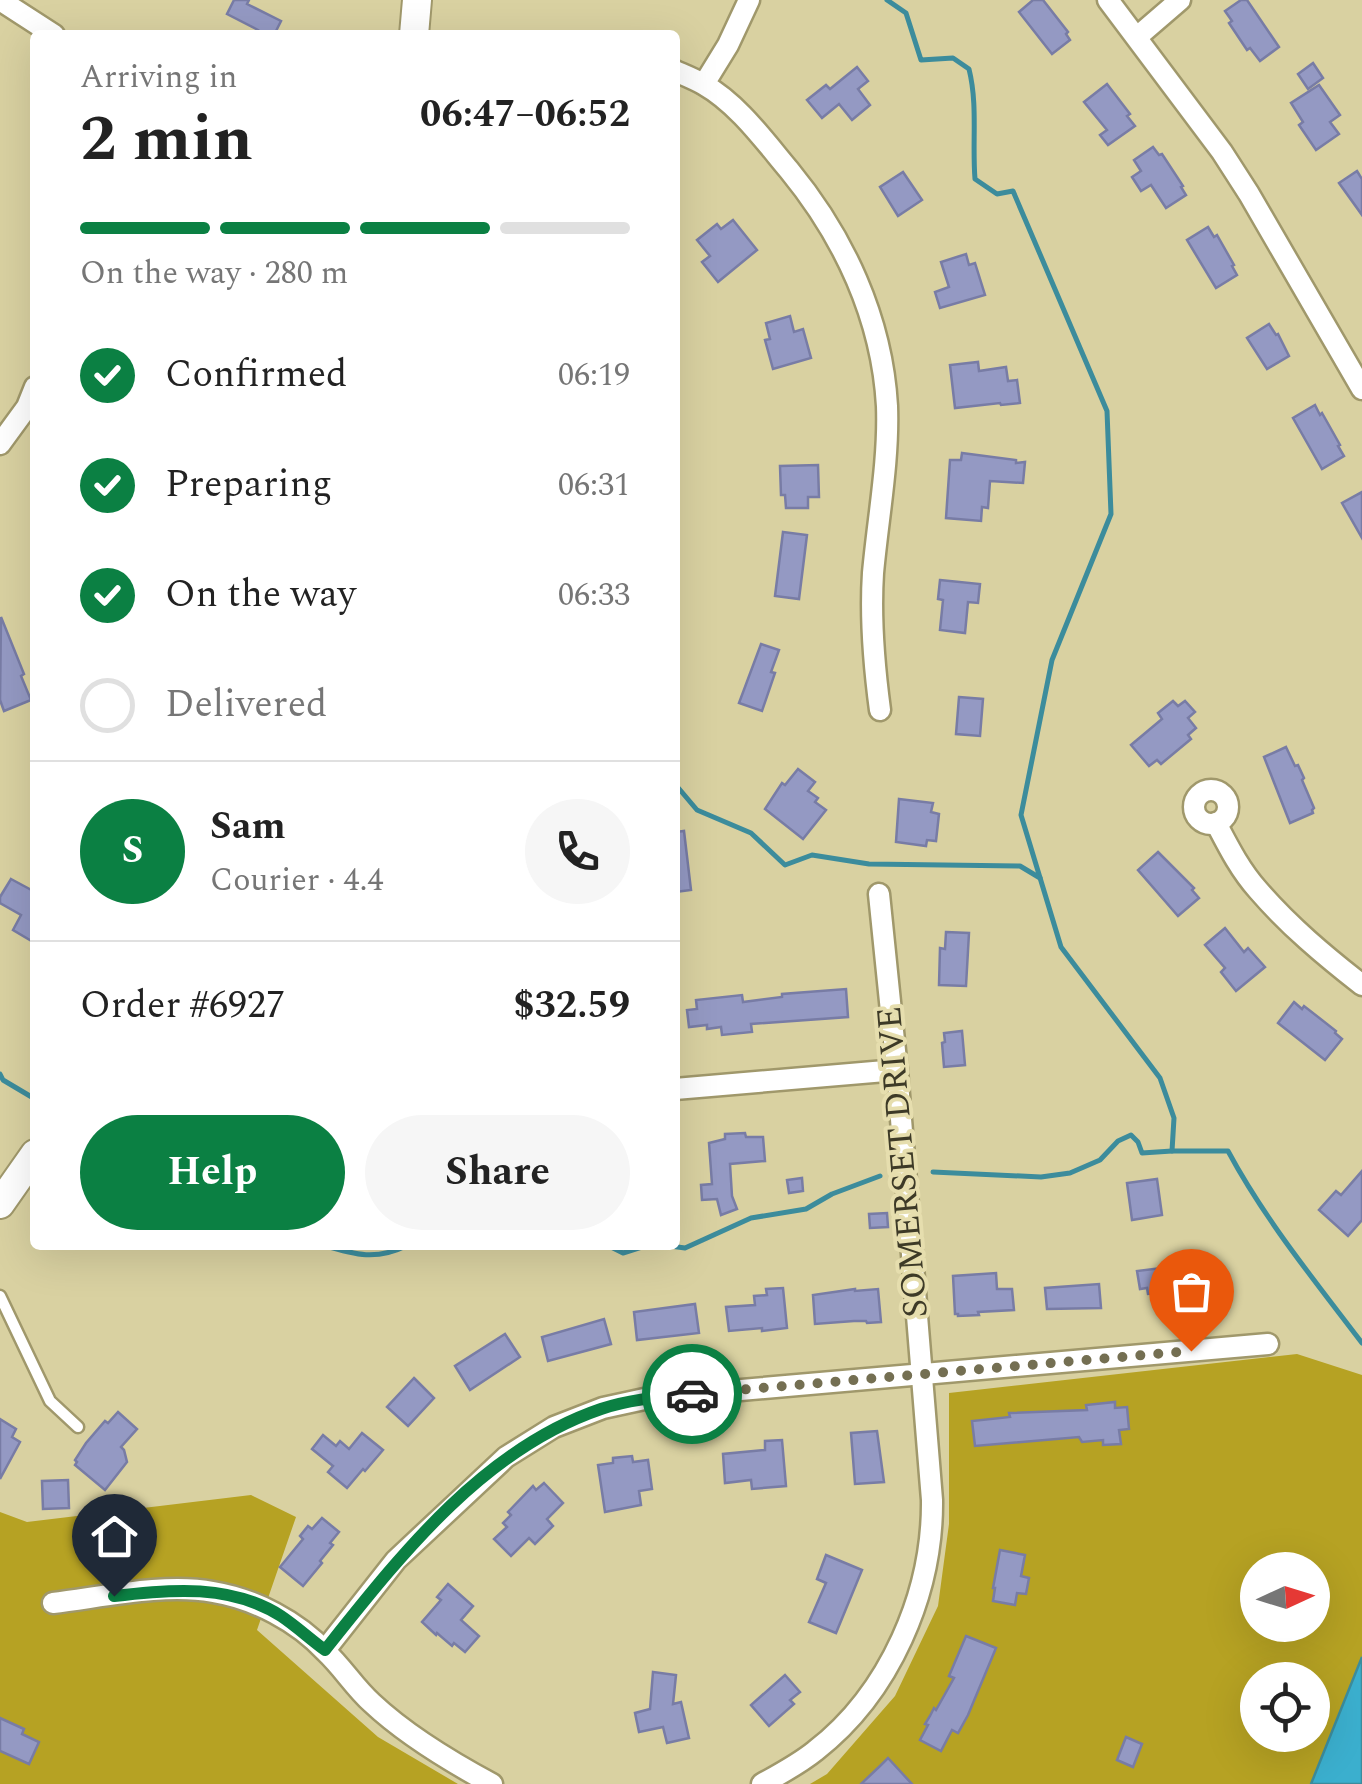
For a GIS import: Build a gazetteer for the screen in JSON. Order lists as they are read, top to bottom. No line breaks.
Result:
{"streets":{"street":["SOMERSET DRIVE"]},"north":"right","page":{"heading":["2 min","Arriving in","06:47–06:52"],"panel":["Sam","Courier · 4.4","Order #6927","$32.59"],"bar":"On the way · 280 m","list":[["Confirmed","06:19"],["Preparing","06:31"],["On the way","06:33"],"Delivered"],"round":"S","buttons":["Help","Share"]}}
